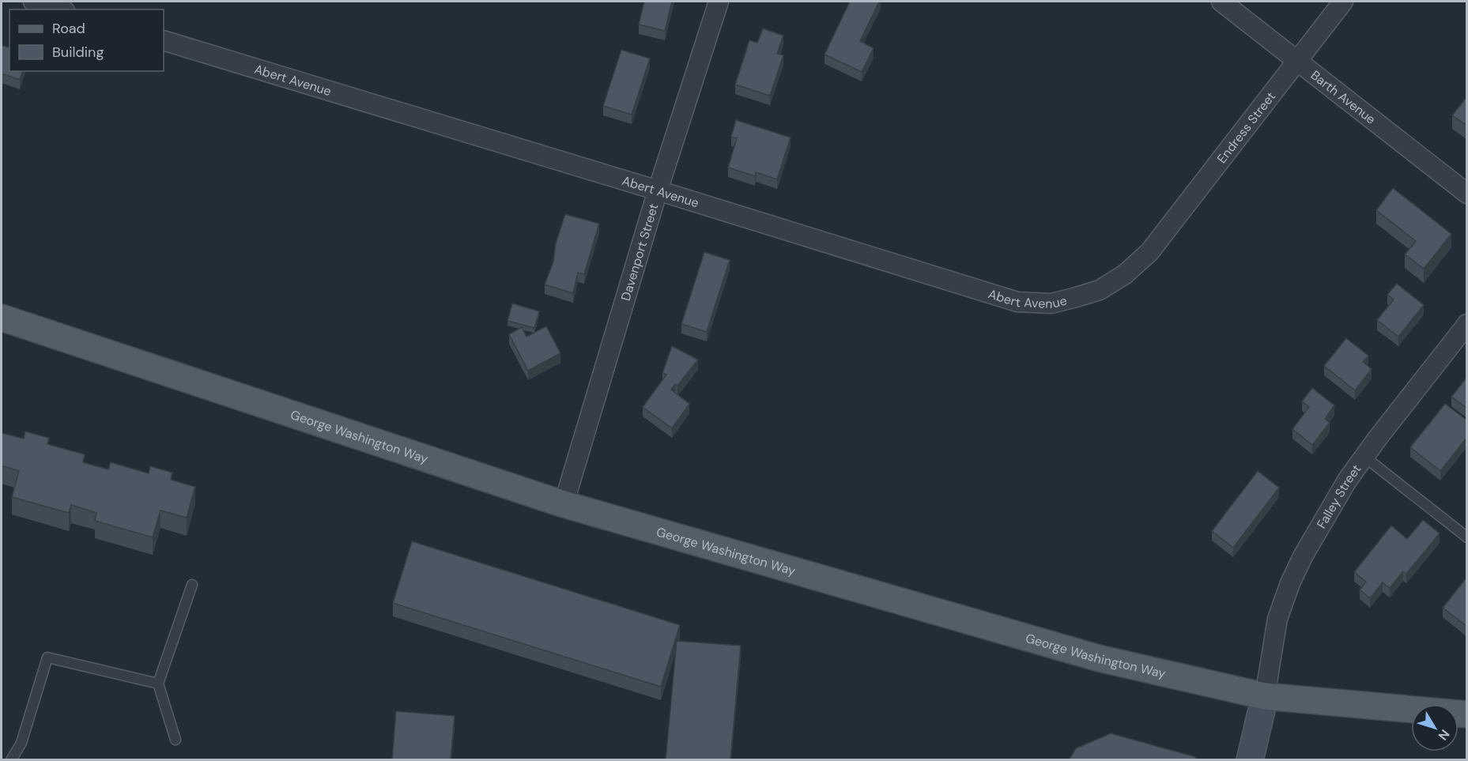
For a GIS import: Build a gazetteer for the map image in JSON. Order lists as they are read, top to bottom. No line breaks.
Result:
{"streets":{"main road":["George Washington Way"],"street":["Abert Avenue","Barth Avenue","Endress Street","Davenport Street","Falley Street"]},"crossings":[["Abert Avenue","Endress Street"],["Abert Avenue","Davenport Street"],["Barth Avenue","Endress Street"],["Davenport Street","George Washington Way"],["George Washington Way","Falley Street"]],"legend":["Road","Building"],"north":"bottom right"}
